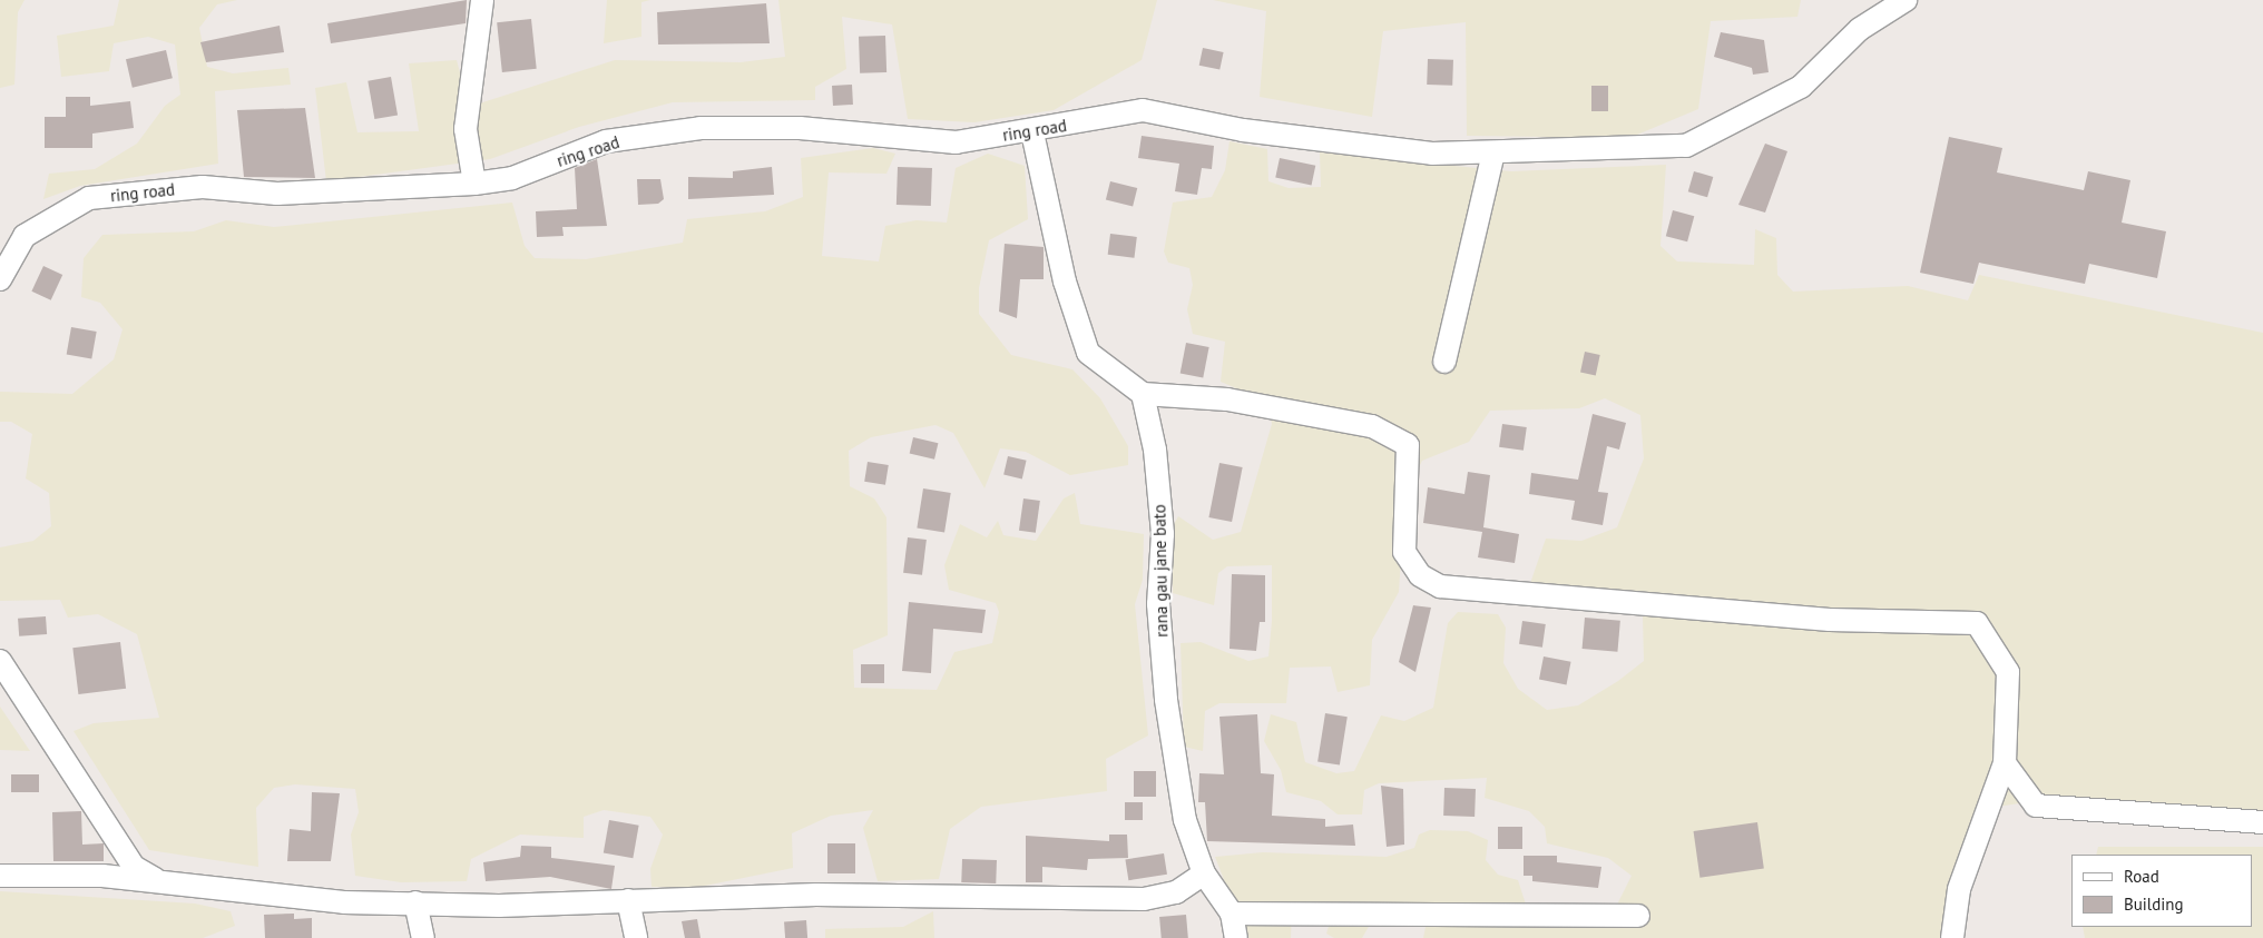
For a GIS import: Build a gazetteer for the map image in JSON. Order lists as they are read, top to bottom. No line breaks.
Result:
{"streets":{"street":["ring road","rana gau jane bato"]},"legend":["Road","Building"]}
